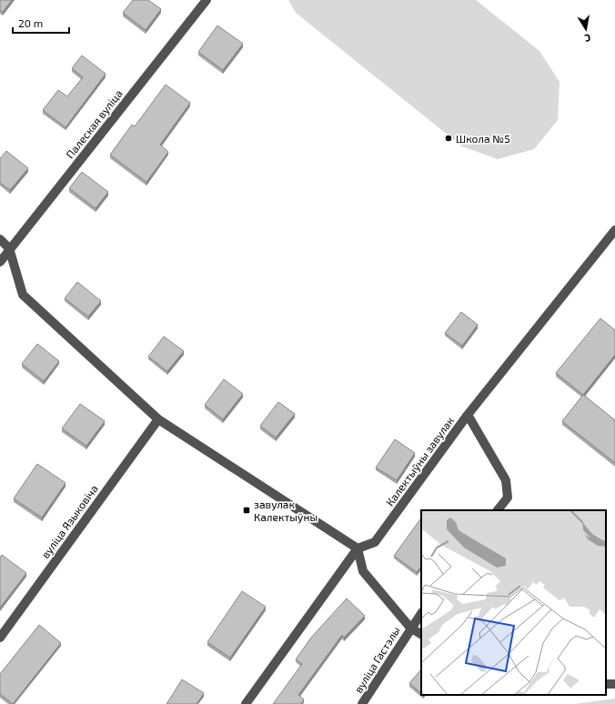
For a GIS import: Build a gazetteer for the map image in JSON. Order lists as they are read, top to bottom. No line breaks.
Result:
{"streets":{"street":["Палеская вуліца","Калектыўны завулак","вуліца Языковіча","вуліца Гастэлы"]},"crossings":[["Калектыўны завулак","вуліца Гастэлы"]],"places":{"other":["Школа №5"],"transit":["завулак Калектыўны"]},"scale_bar":"20 m","north":"bottom"}
